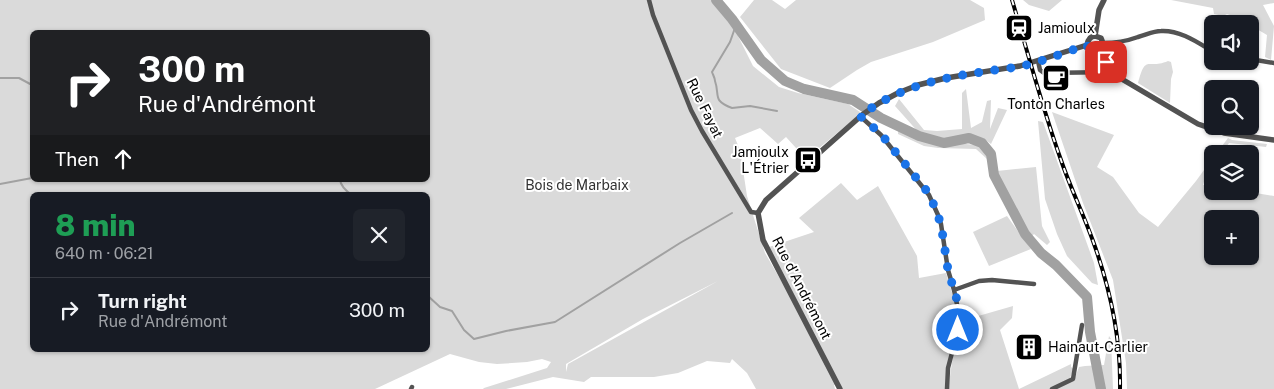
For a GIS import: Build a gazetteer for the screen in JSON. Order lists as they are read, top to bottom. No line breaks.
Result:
{"streets":{"street":["Rue Fayat","Rue d'Andrémont"]},"crossings":[["Rue Fayat","Rue d'Andrémont"]],"parks":["Bois de Marbaix"],"places":{"station":["Jamioulx"],"cafe":["Tonton Charles"],"bus stop":["Jamioulx L'Étrier"],"building":["Hainaut-Carlier"]},"page":{"map_buttons":"+","turn":["300 m","Rue d'Andrémont"],"then":"Then","heading":["8 min","640 m · 06:21"],"list":[{"name":"Turn right","note":"Rue d'Andrémont","value":"300 m"}]}}
